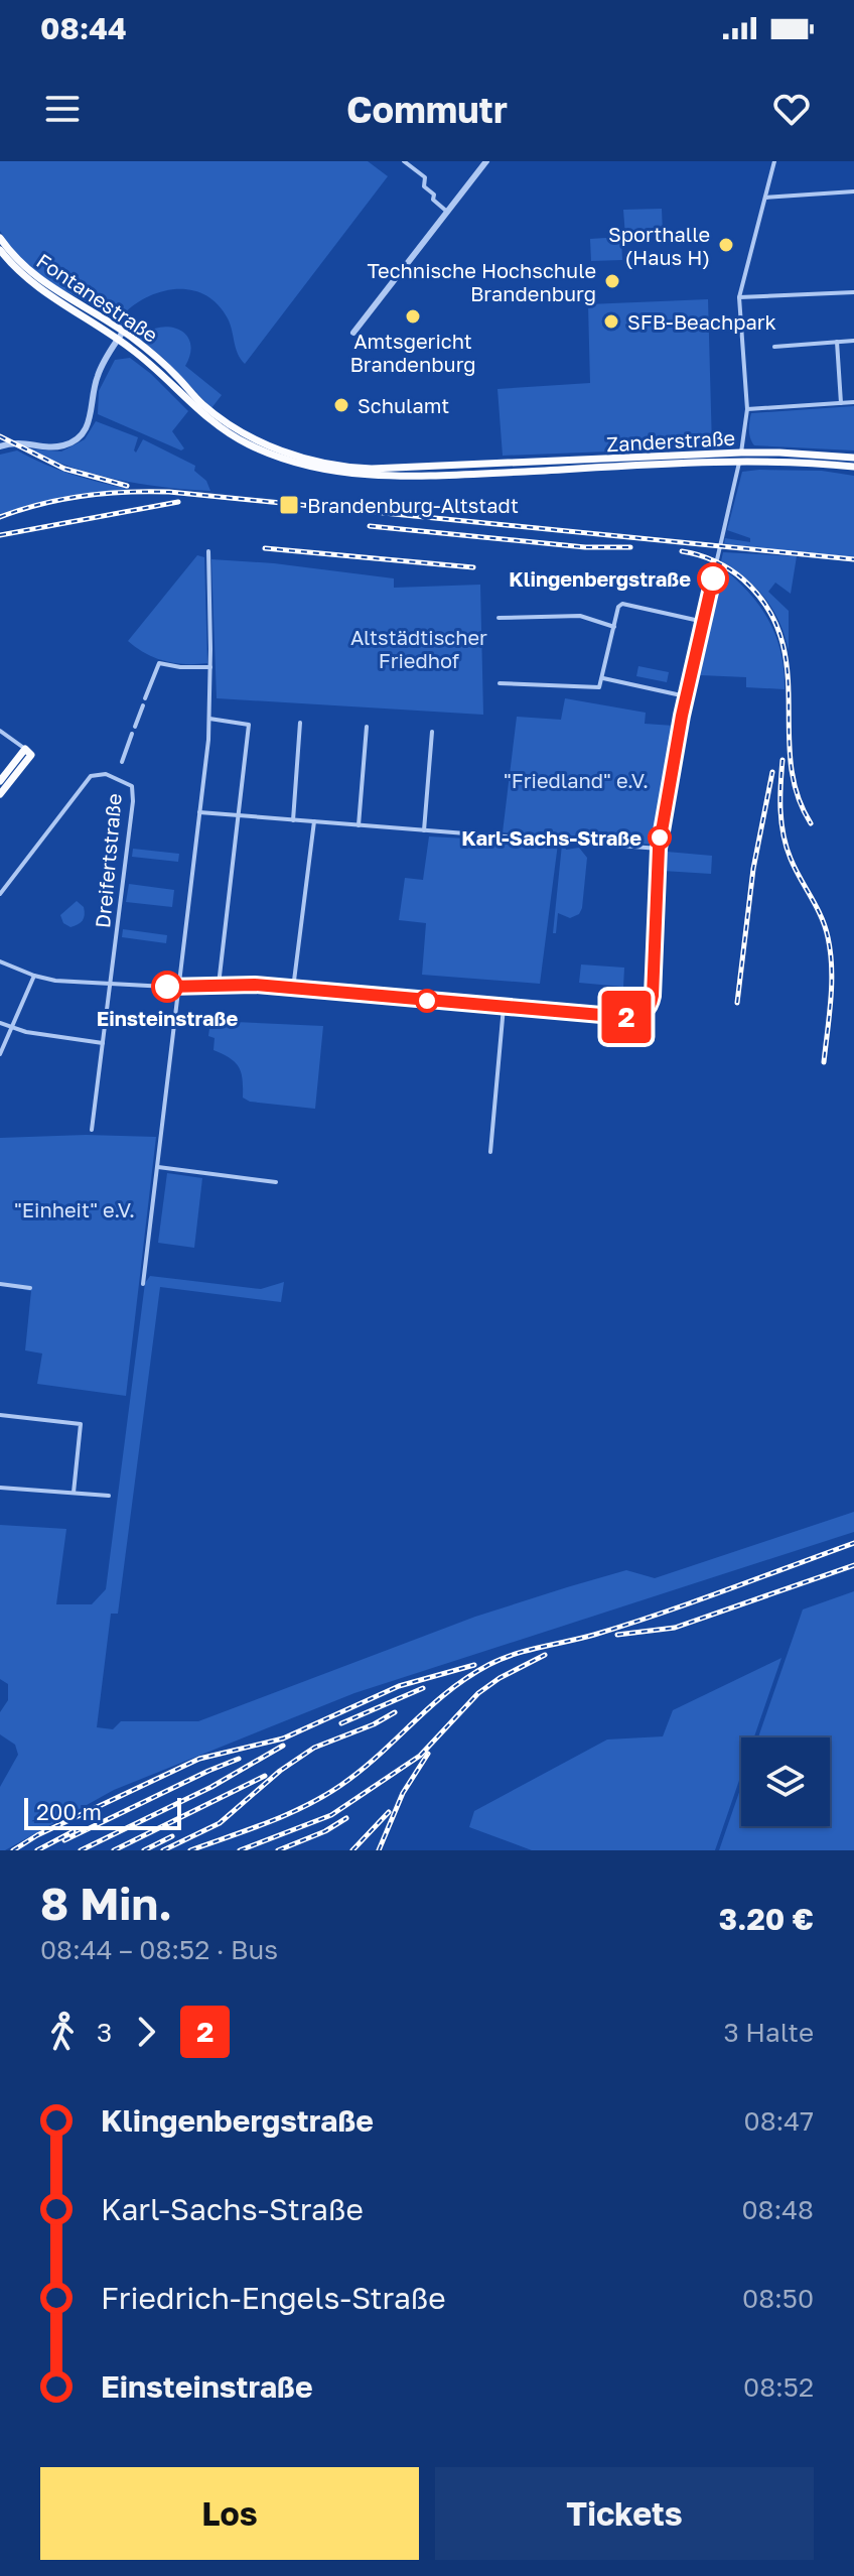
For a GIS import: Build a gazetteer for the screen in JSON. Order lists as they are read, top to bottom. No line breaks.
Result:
{"streets":{"main road":["Fontanestraße","Zanderstraße"],"street":["Dreifertstraße"]},"crossings":[["Fontanestraße","Zanderstraße"]],"parks":["Altstädtischer Friedhof","\"Friedland\" e.V.","\"Einheit\" e.V."],"places":{"other":["Sporthalle (Haus H)","Technische Hochschule Brandenburg","Amtsgericht Brandenburg","SFB-Beachpark","Schulamt","Klingenbergstraße","Karl-Sachs-Straße","Einsteinstraße"],"transit":["Brandenburg-Altstadt"]},"lines":["bus line 2"],"scale_bar":"200 m","page":{"status":"08:44","header":"Commutr","on_map":"2","scale":"200 m","heading":["8 Min.","08:44 – 08:52 · Bus","3.20 €"],"legs":["3","2","3 Halte"],"list":[{"name":"Klingenbergstraße","value":"08:47"},{"name":"Karl-Sachs-Straße","value":"08:48"},{"name":"Friedrich-Engels-Straße","value":"08:50"},{"name":"Einsteinstraße","value":"08:52"}],"buttons":["Los","Tickets"]}}
